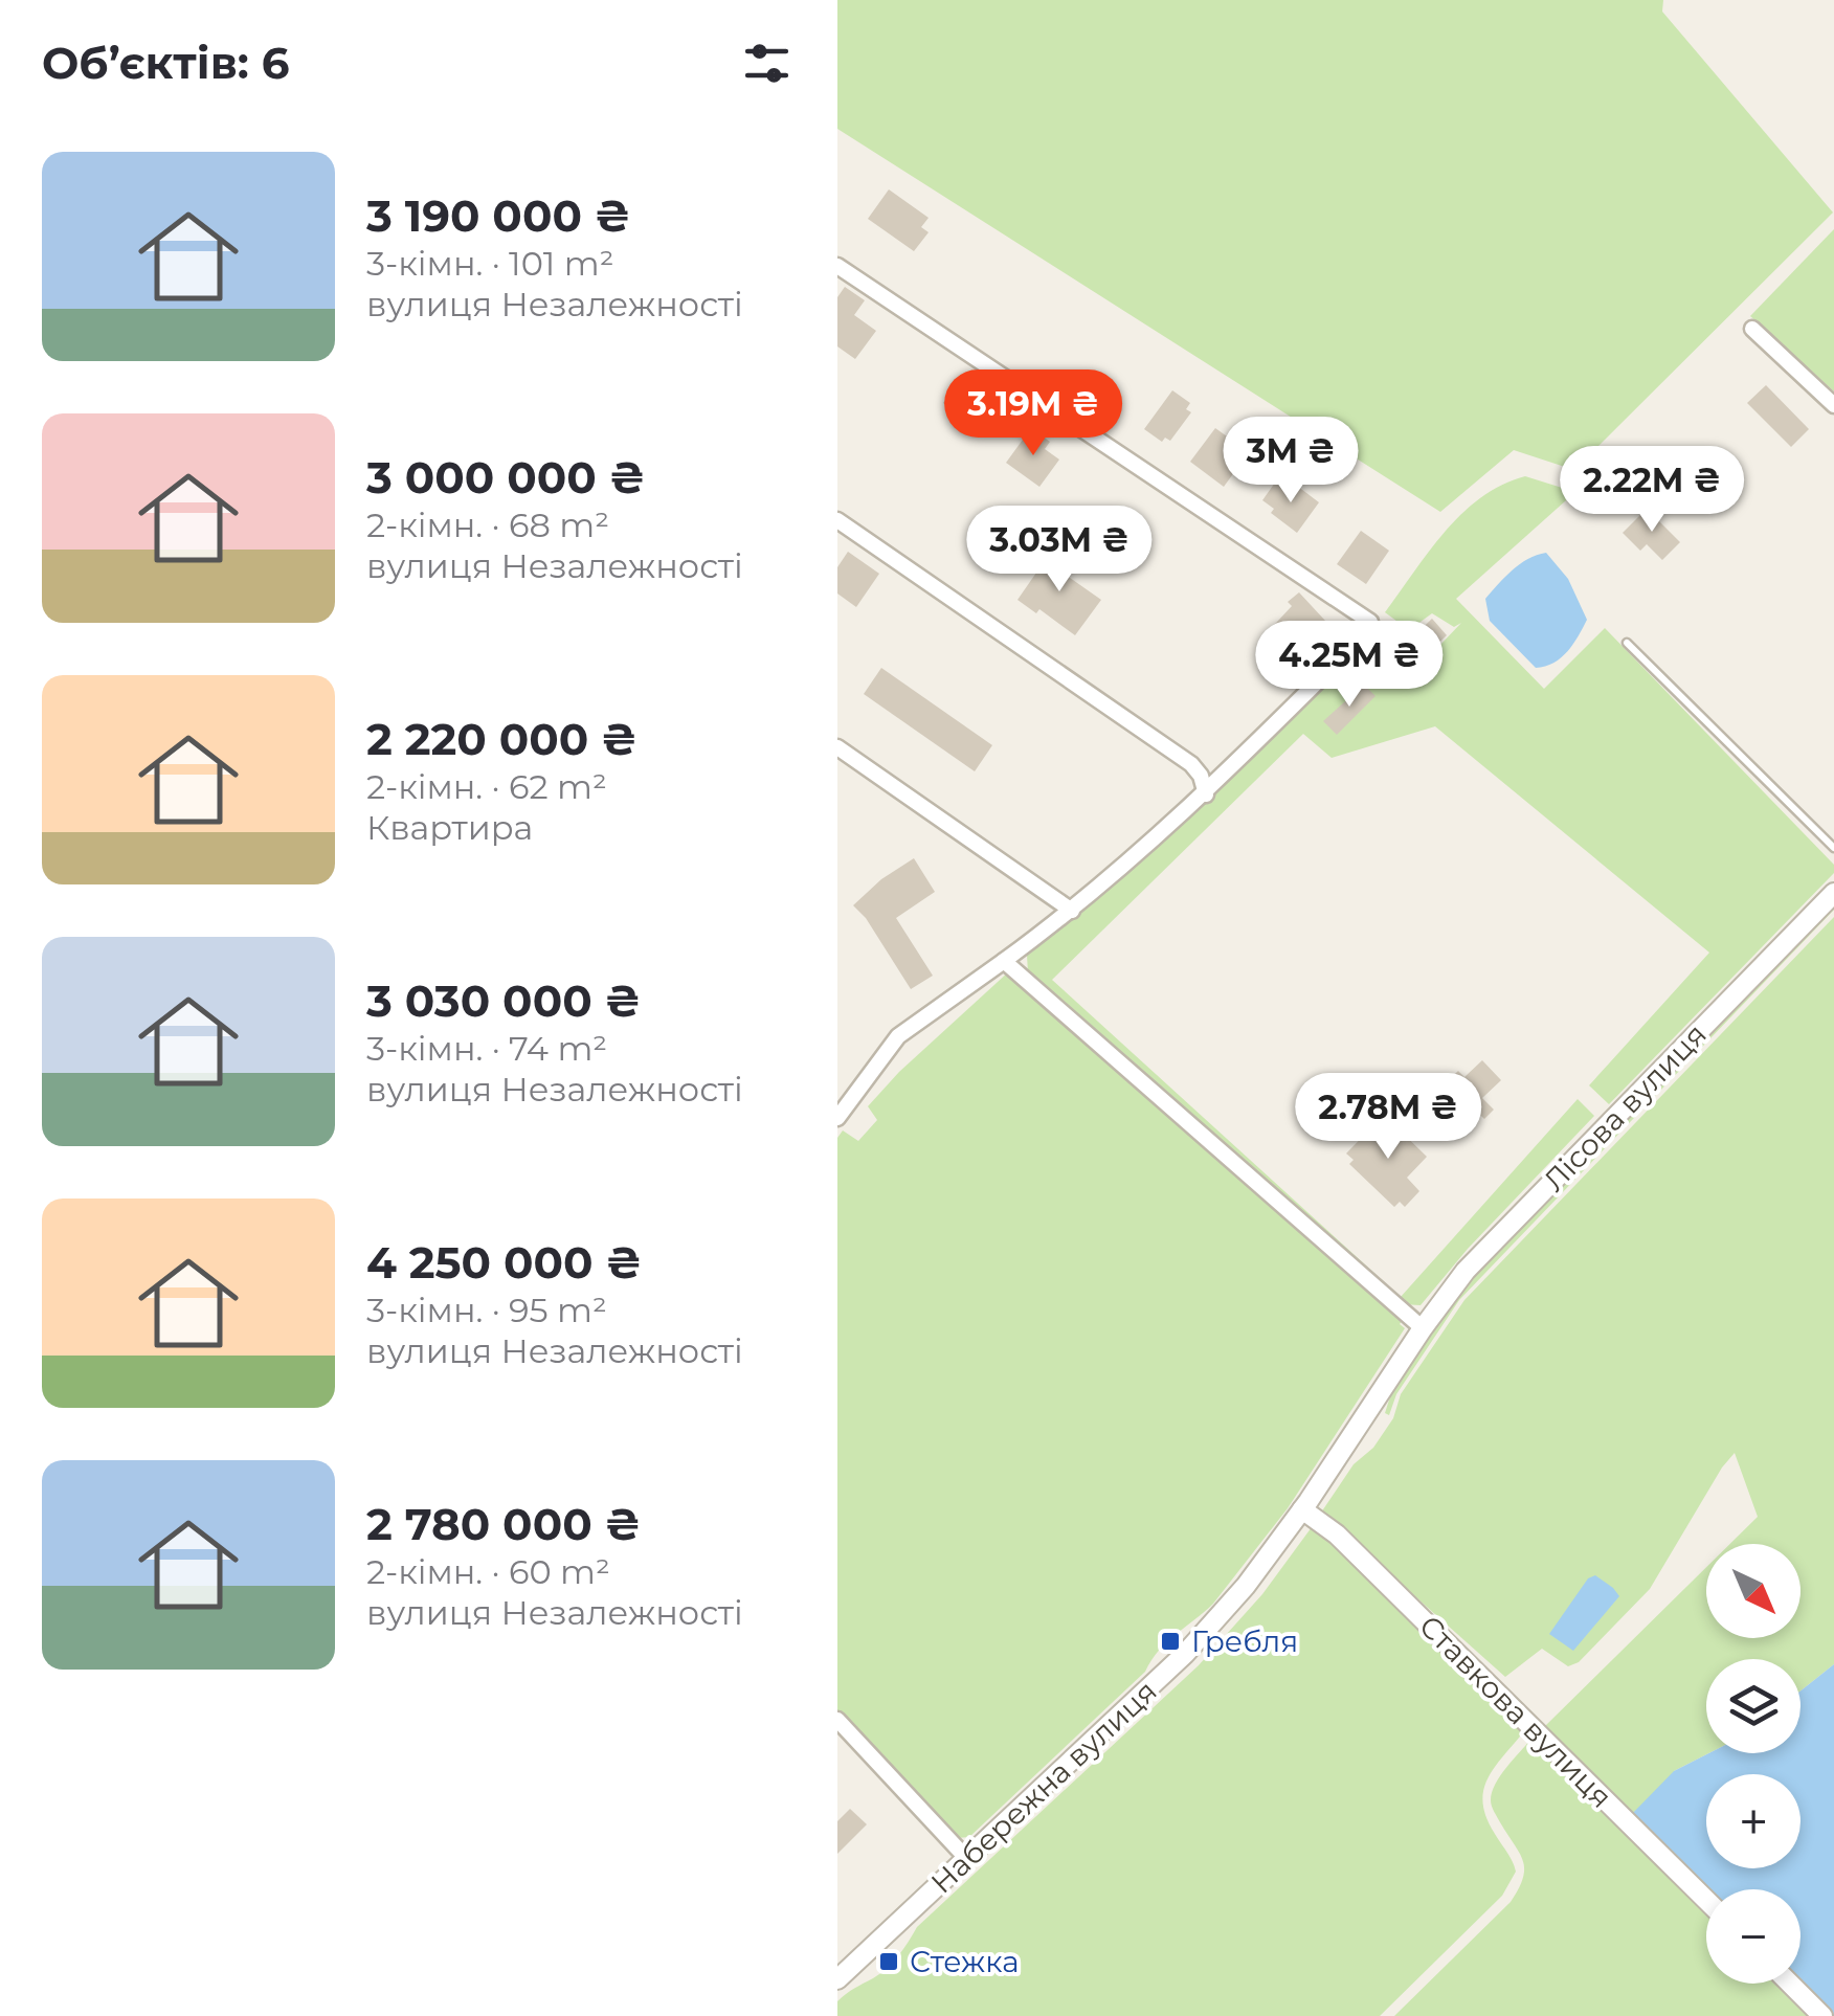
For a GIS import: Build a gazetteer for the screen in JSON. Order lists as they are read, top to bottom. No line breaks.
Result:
{"streets":{"street":["Лісова вулиця","Ставкова вулиця","Набережна вулиця"]},"crossings":[["Лісова вулиця","Набережна вулиця"],["Ставкова вулиця","Набережна вулиця"]],"places":{"transit":["Гребля","Стежка"]},"north":"bottom right","page":{"heading":"Об’єктів: 6","list":[{"name":"3 190 000 ₴","note":"3-кімн. · 101 m² · вулиця Незалежності"},{"name":"3 000 000 ₴","note":"2-кімн. · 68 m² · вулиця Незалежності"},{"name":"2 220 000 ₴","note":"2-кімн. · 62 m² · Квартира"},{"name":"3 030 000 ₴","note":"3-кімн. · 74 m² · вулиця Незалежності"},{"name":"4 250 000 ₴","note":"3-кімн. · 95 m² · вулиця Незалежності"},{"name":"2 780 000 ₴","note":"2-кімн. · 60 m² · вулиця Незалежності"}],"price":["3.19M ₴","3M ₴","2.22M ₴","3.03M ₴","4.25M ₴","2.78M ₴"],"map_buttons":["+","−"]}}
